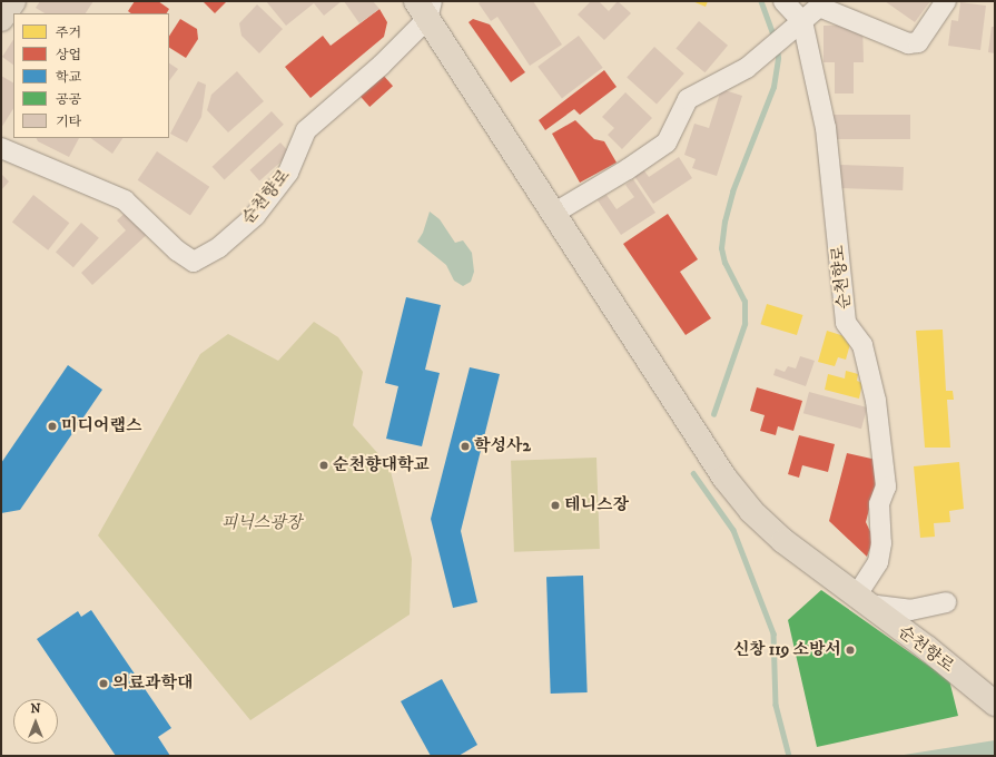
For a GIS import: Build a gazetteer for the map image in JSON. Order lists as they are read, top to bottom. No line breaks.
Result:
{"streets":{"main road":["순천향로"]},"parks":["피닉스광장"],"places":["미디어랩스","학성사2","순천향대학교","테니스장","신창 119 소방서","의료과학대"],"legend":["주거","상업","학교","공공","기타"],"north":"top"}
